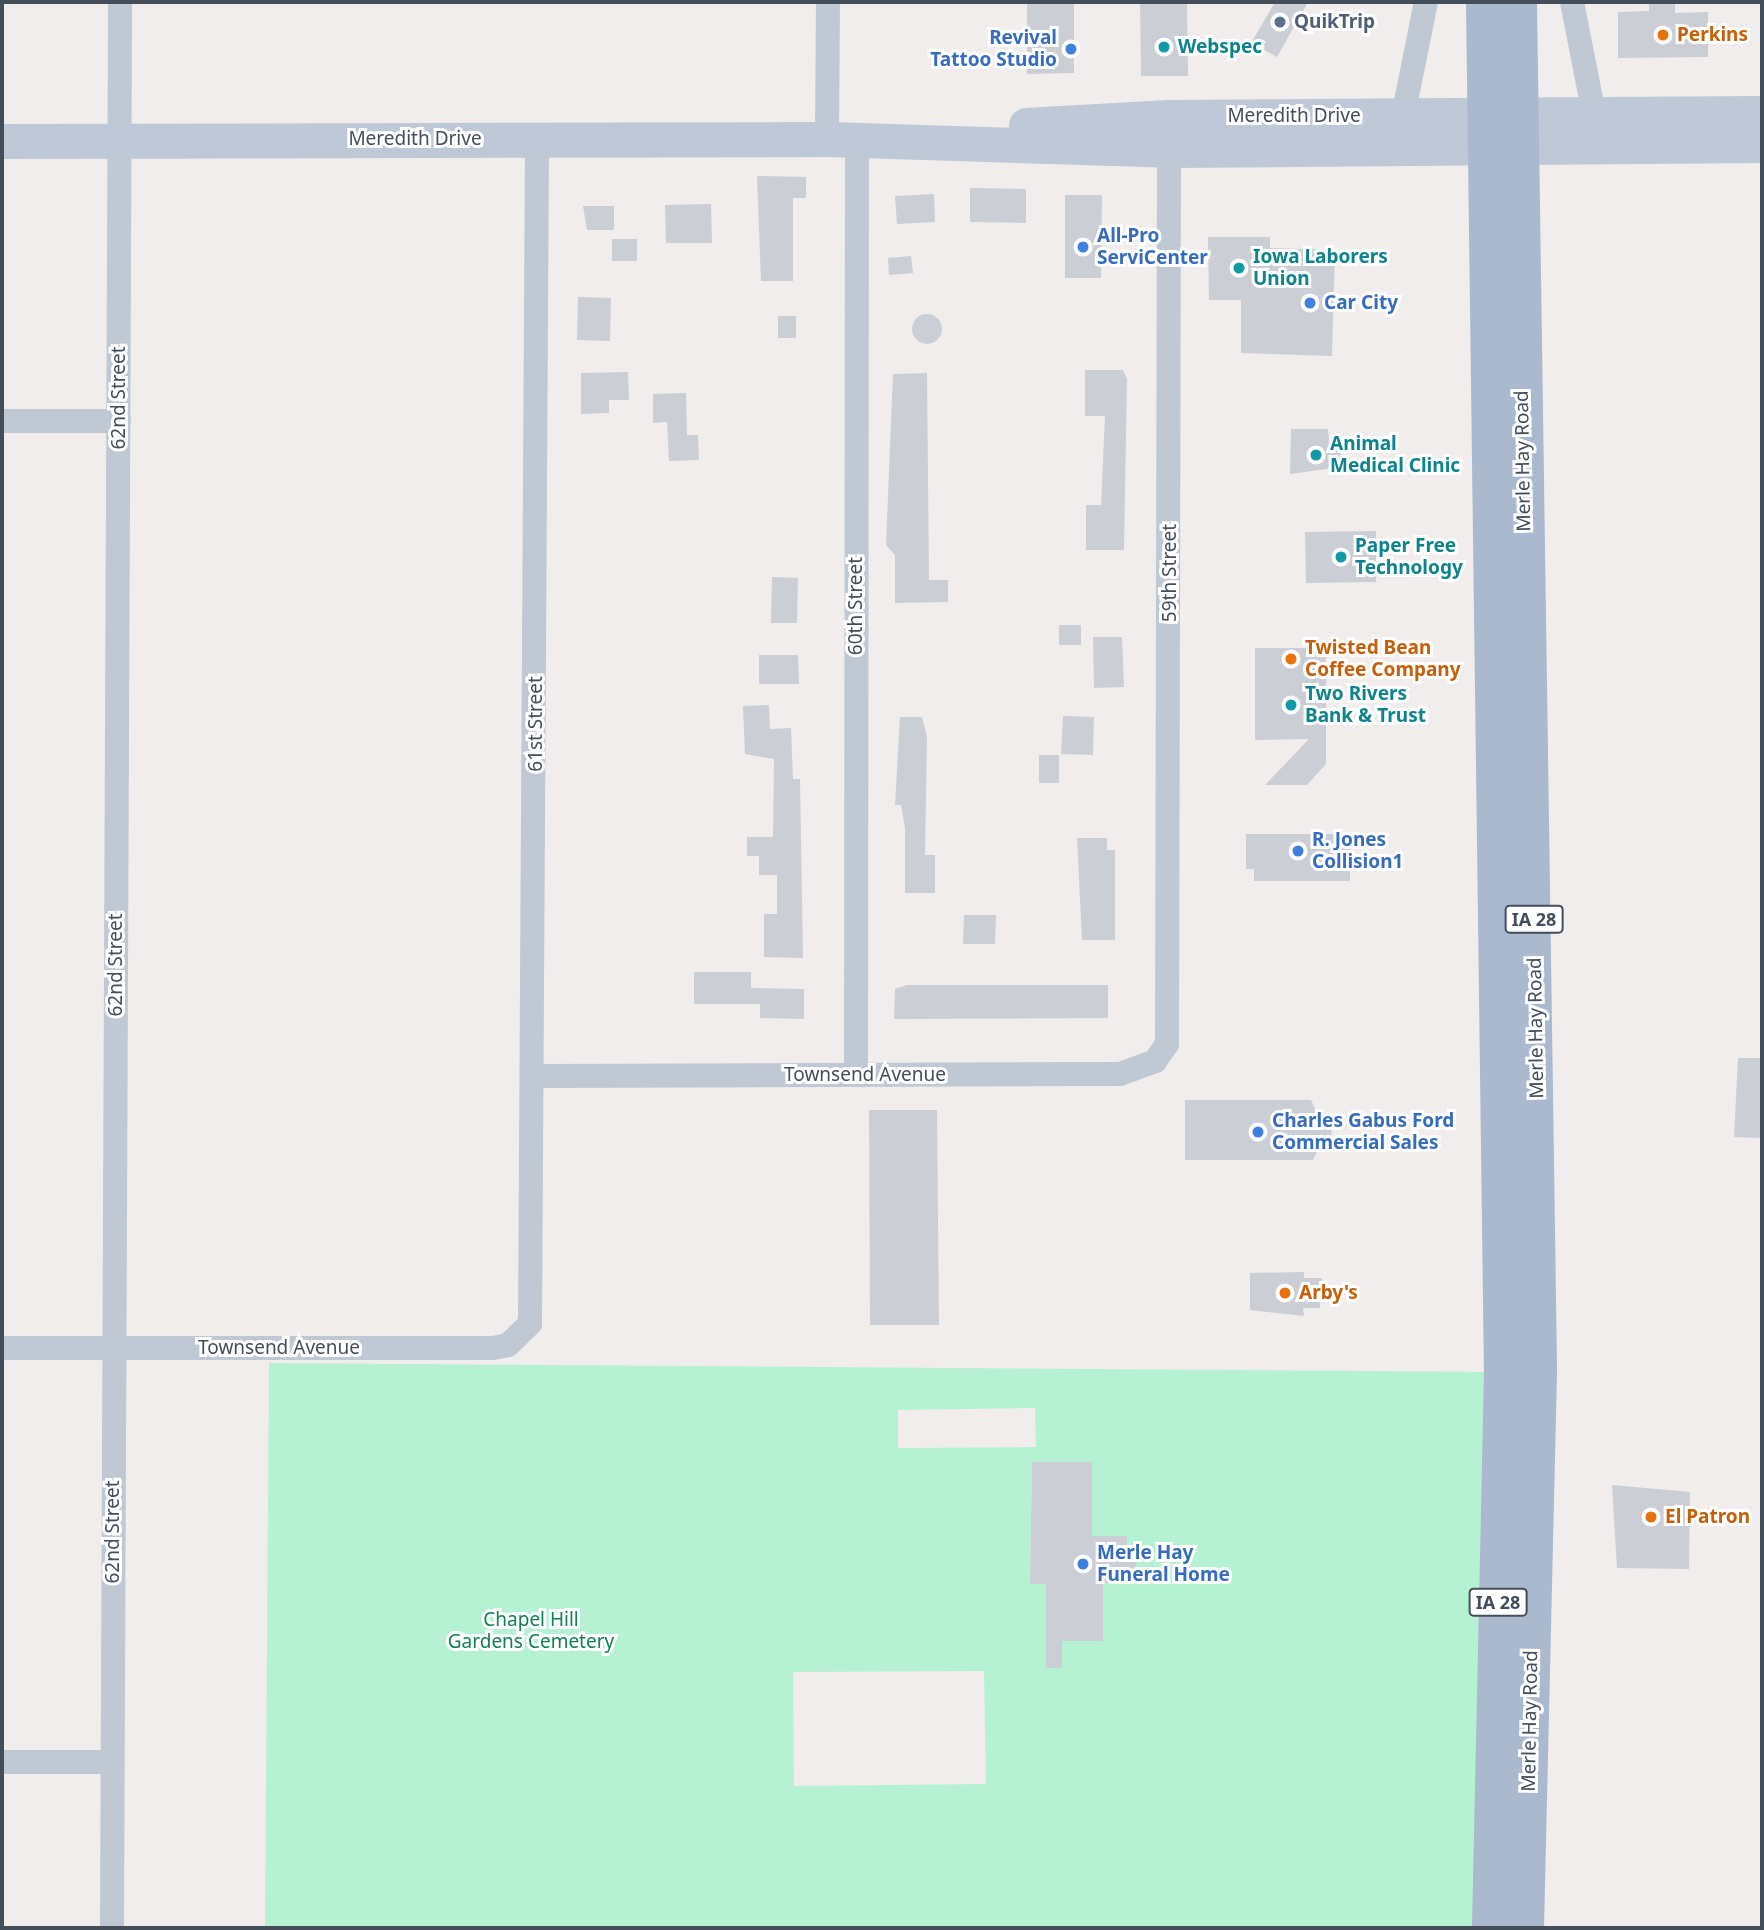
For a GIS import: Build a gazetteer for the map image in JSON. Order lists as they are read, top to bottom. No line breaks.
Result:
{"streets":{"main road":["Meredith Drive","Merle Hay Road","IA 28"],"street":["62nd Street","59th Street","60th Street","61st Street","Townsend Avenue"]},"crossings":[["Meredith Drive","62nd Street"],["Meredith Drive","Merle Hay Road"],["Meredith Drive","59th Street"],["Meredith Drive","60th Street"],["Meredith Drive","61st Street"],["62nd Street","Townsend Avenue"],["59th Street","Townsend Avenue"],["60th Street","Townsend Avenue"],["61st Street","Townsend Avenue"]],"parks":["Chapel Hill Gardens Cemetery"],"places":["QuikTrip","Perkins","Webspec","Revival Tattoo Studio","All-Pro ServiCenter","Iowa Laborers Union","Car City","Animal Medical Clinic","Paper Free Technology","Twisted Bean Coffee Company","Two Rivers Bank & Trust","R. Jones Collision1","Charles Gabus Ford Commercial Sales","Arby's","El Patron","Merle Hay Funeral Home"]}
